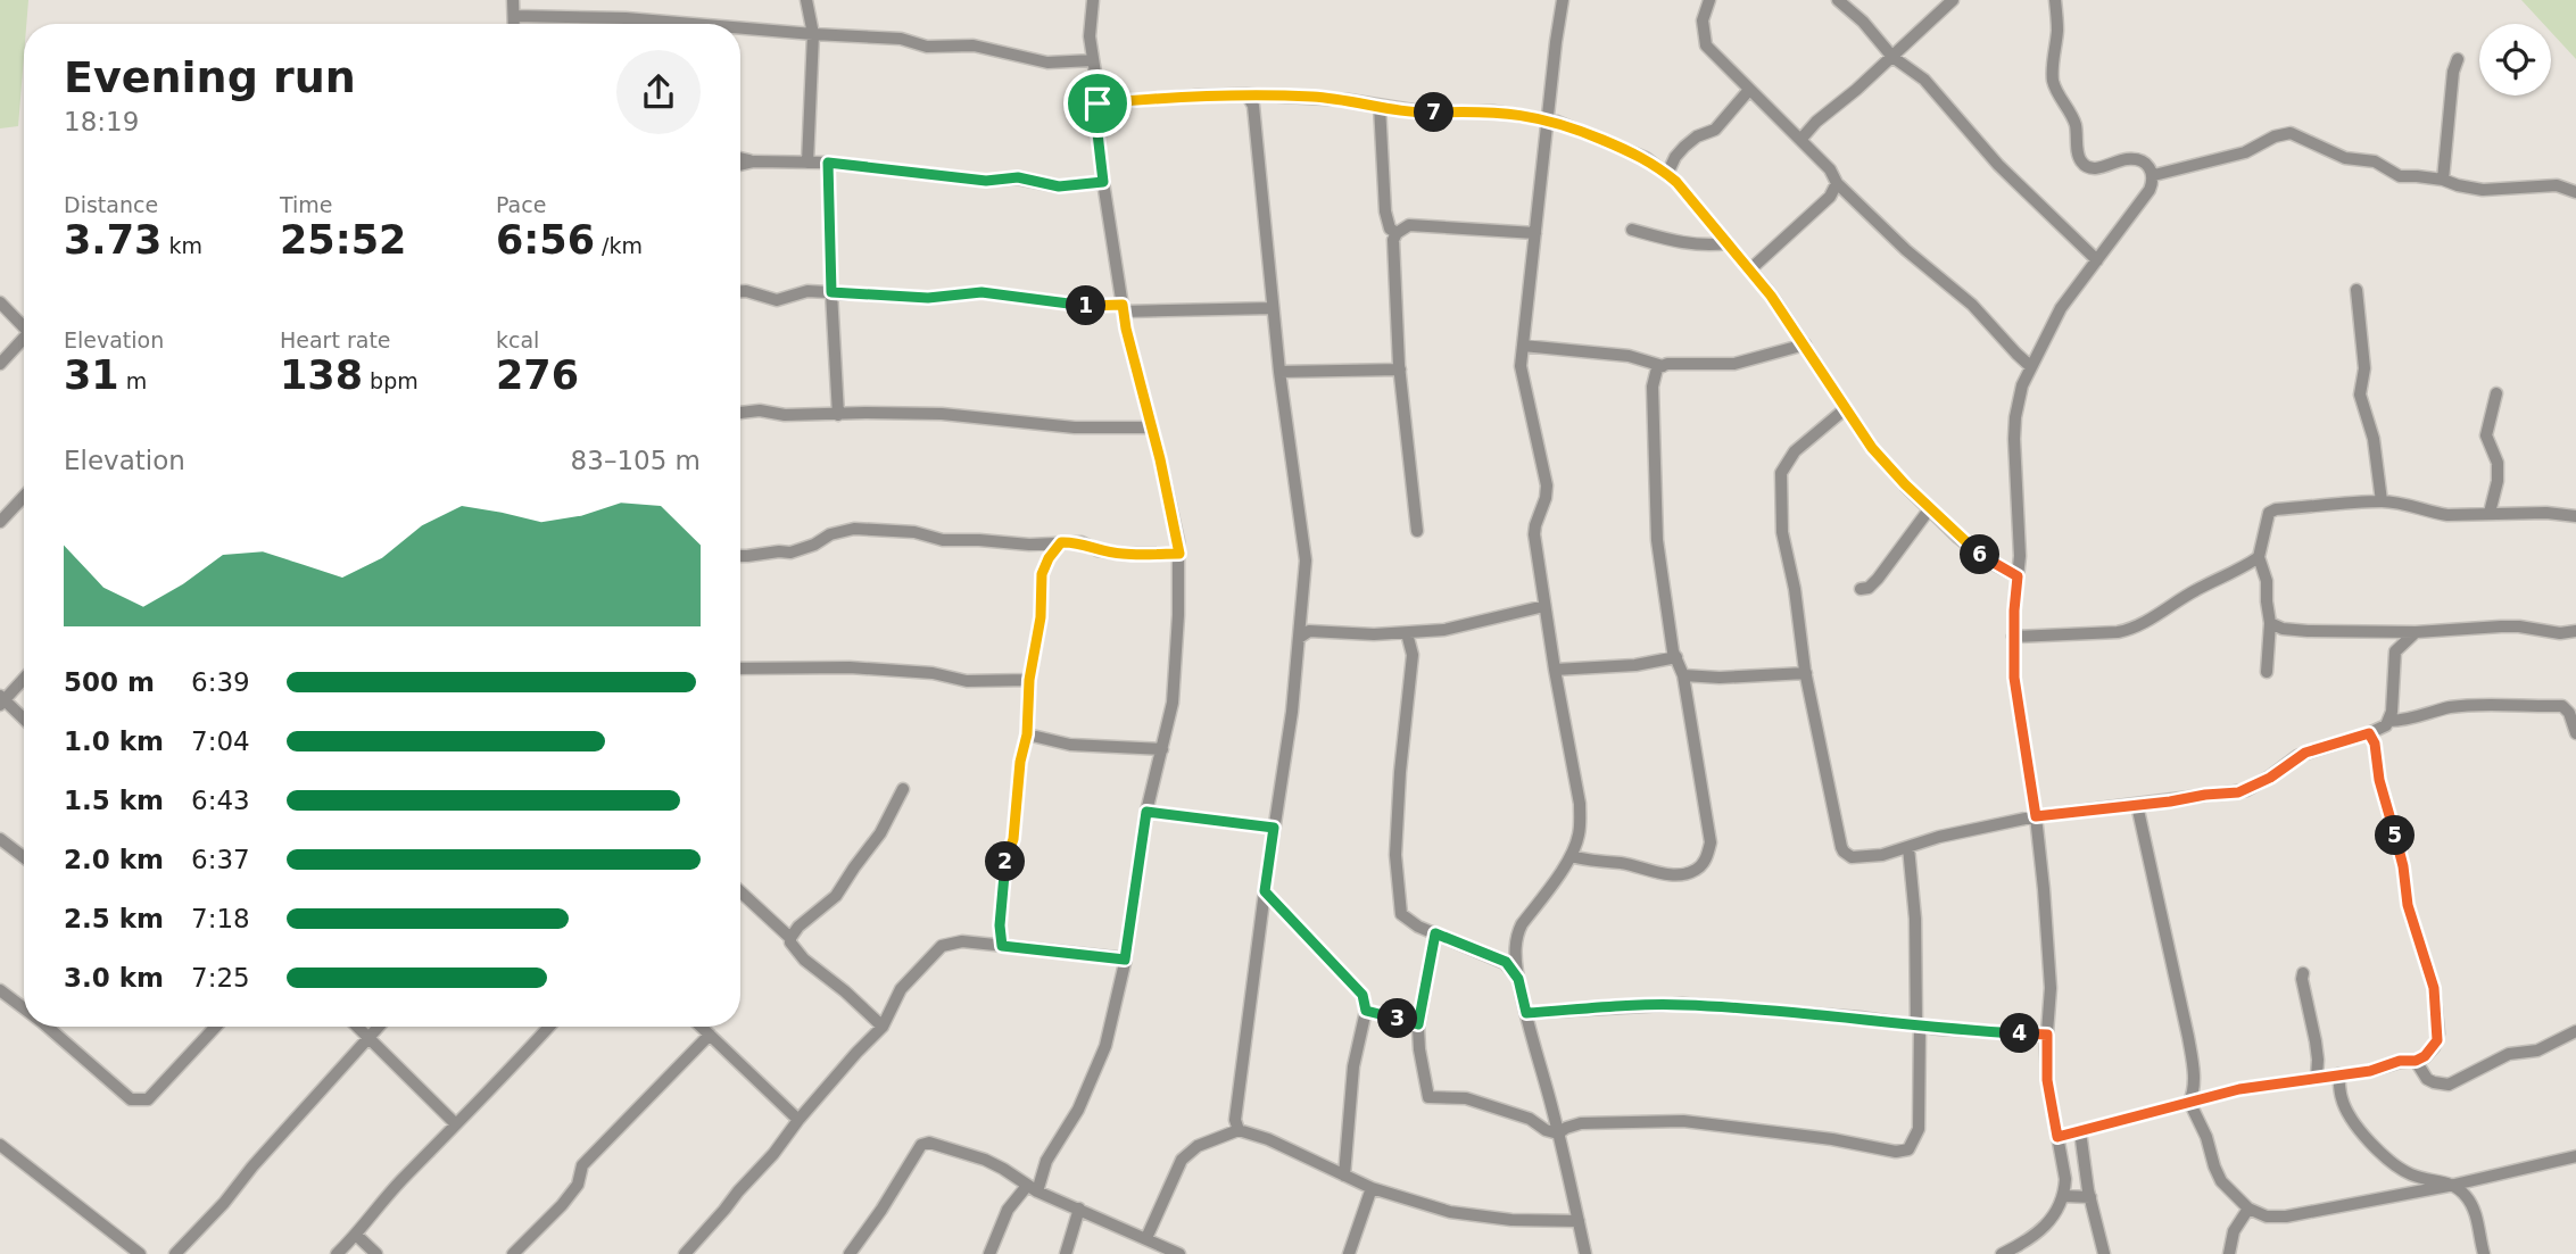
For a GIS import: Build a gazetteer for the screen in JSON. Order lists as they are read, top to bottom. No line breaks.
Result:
{"page":{"heading":["Evening run","18:19"],"pins":["7","1","6","5","2","3","4"],"stats":[["Distance","3.73 km"],["Time","25:52"],["Pace","6:56 /km"],["Elevation","31 m"],["Heart rate","138 bpm"],["kcal","276"]],"chart":["Elevation","83–105 m"],"list":[{"name":"500 m","note":"6:39"},{"name":"1.0 km","note":"7:04"},{"name":"1.5 km","note":"6:43"},{"name":"2.0 km","note":"6:37"},{"name":"2.5 km","note":"7:18"},{"name":"3.0 km","note":"7:25"}]}}
